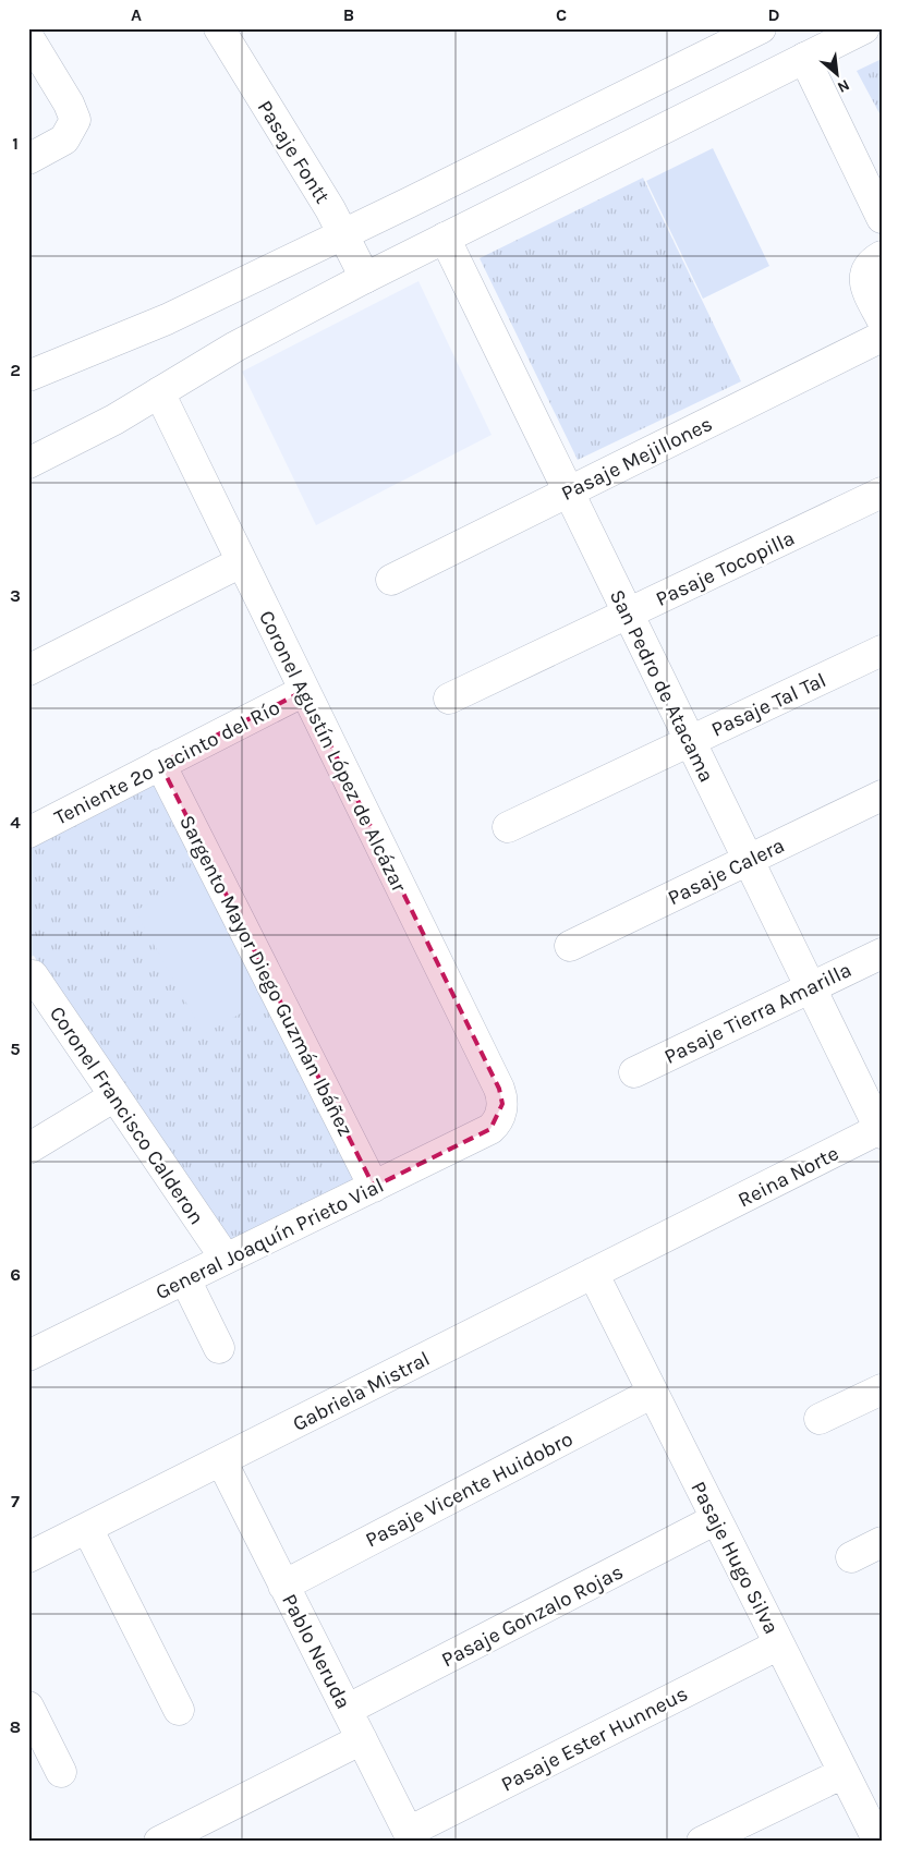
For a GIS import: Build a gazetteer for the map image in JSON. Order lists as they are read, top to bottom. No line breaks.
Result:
{"streets":{"street":["Pasaje Fontt","Pasaje Mejillones","Pasaje Tocopilla","San Pedro de Atacama","Pasaje Tal Tal","Coronel Agustín López de Alcázar","Teniente 2º Jacinto del Río","Pasaje Calera","Sargento Mayor Diego Guzmán Ibáñez","Pasaje Tierra Amarilla","Coronel Francisco Calderon","Reina Norte","General Joaquín Prieto Vial","Gabriela Mistral","Pasaje Vicente Huidobro","Pasaje Hugo Silva","Pasaje Gonzalo Rojas","Pablo Neruda","Pasaje Ester Hunneus"]},"crossings":[["Pasaje Mejillones","San Pedro de Atacama"],["Pasaje Tocopilla","San Pedro de Atacama"],["San Pedro de Atacama","Pasaje Tal Tal"],["San Pedro de Atacama","Pasaje Calera"],["San Pedro de Atacama","Pasaje Tierra Amarilla"],["San Pedro de Atacama","Reina Norte"],["Coronel Agustín López de Alcázar","Teniente 2º Jacinto del Río"],["Coronel Agustín López de Alcázar","General Joaquín Prieto Vial"],["Teniente 2º Jacinto del Río","Sargento Mayor Diego Guzmán Ibáñez"],["Sargento Mayor Diego Guzmán Ibáñez","General Joaquín Prieto Vial"],["Coronel Francisco Calderon","General Joaquín Prieto Vial"],["Reina Norte","Gabriela Mistral"],["Gabriela Mistral","Pasaje Hugo Silva"],["Gabriela Mistral","Pablo Neruda"],["Pasaje Vicente Huidobro","Pasaje Hugo Silva"],["Pasaje Vicente Huidobro","Pablo Neruda"],["Pasaje Hugo Silva","Pasaje Gonzalo Rojas"],["Pasaje Hugo Silva","Pasaje Ester Hunneus"],["Pasaje Gonzalo Rojas","Pablo Neruda"],["Pablo Neruda","Pasaje Ester Hunneus"]],"north":"bottom right","grid":{"columns":["A","B","C","D"],"rows":["1","2","3","4","5","6","7","8"]}}
